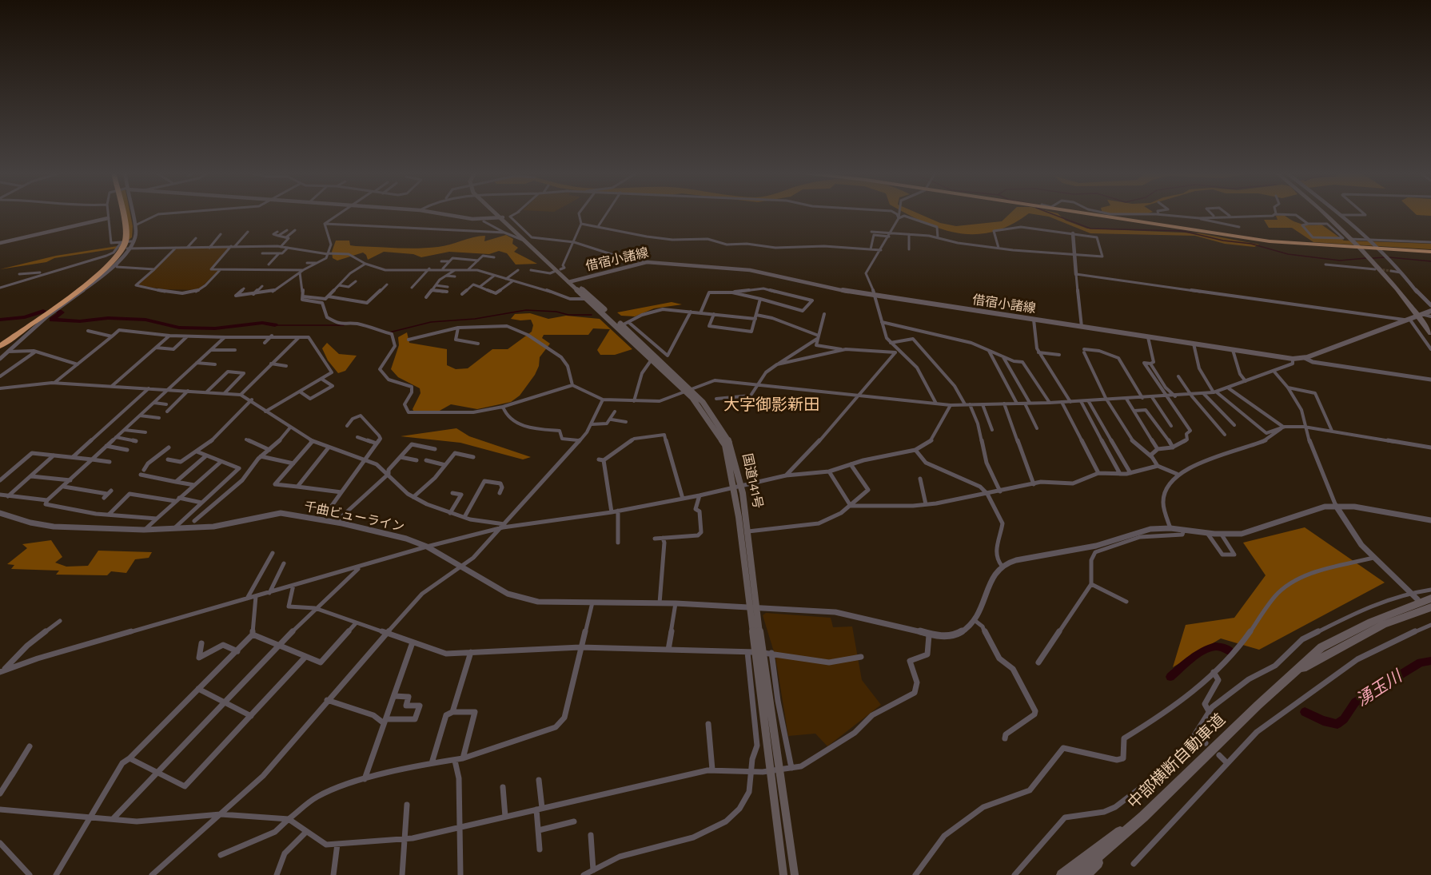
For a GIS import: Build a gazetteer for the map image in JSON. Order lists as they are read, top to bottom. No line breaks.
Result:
{"streets":{"highway":["国道141号","中部横断自動車道"],"main road":["借宿小諸線"],"street":["千曲ビューライン"]},"crossings":[["借宿小諸線","国道141号"],["国道141号","千曲ビューライン"]],"districts":["大字御影新田"],"water":["湧玉川"]}
